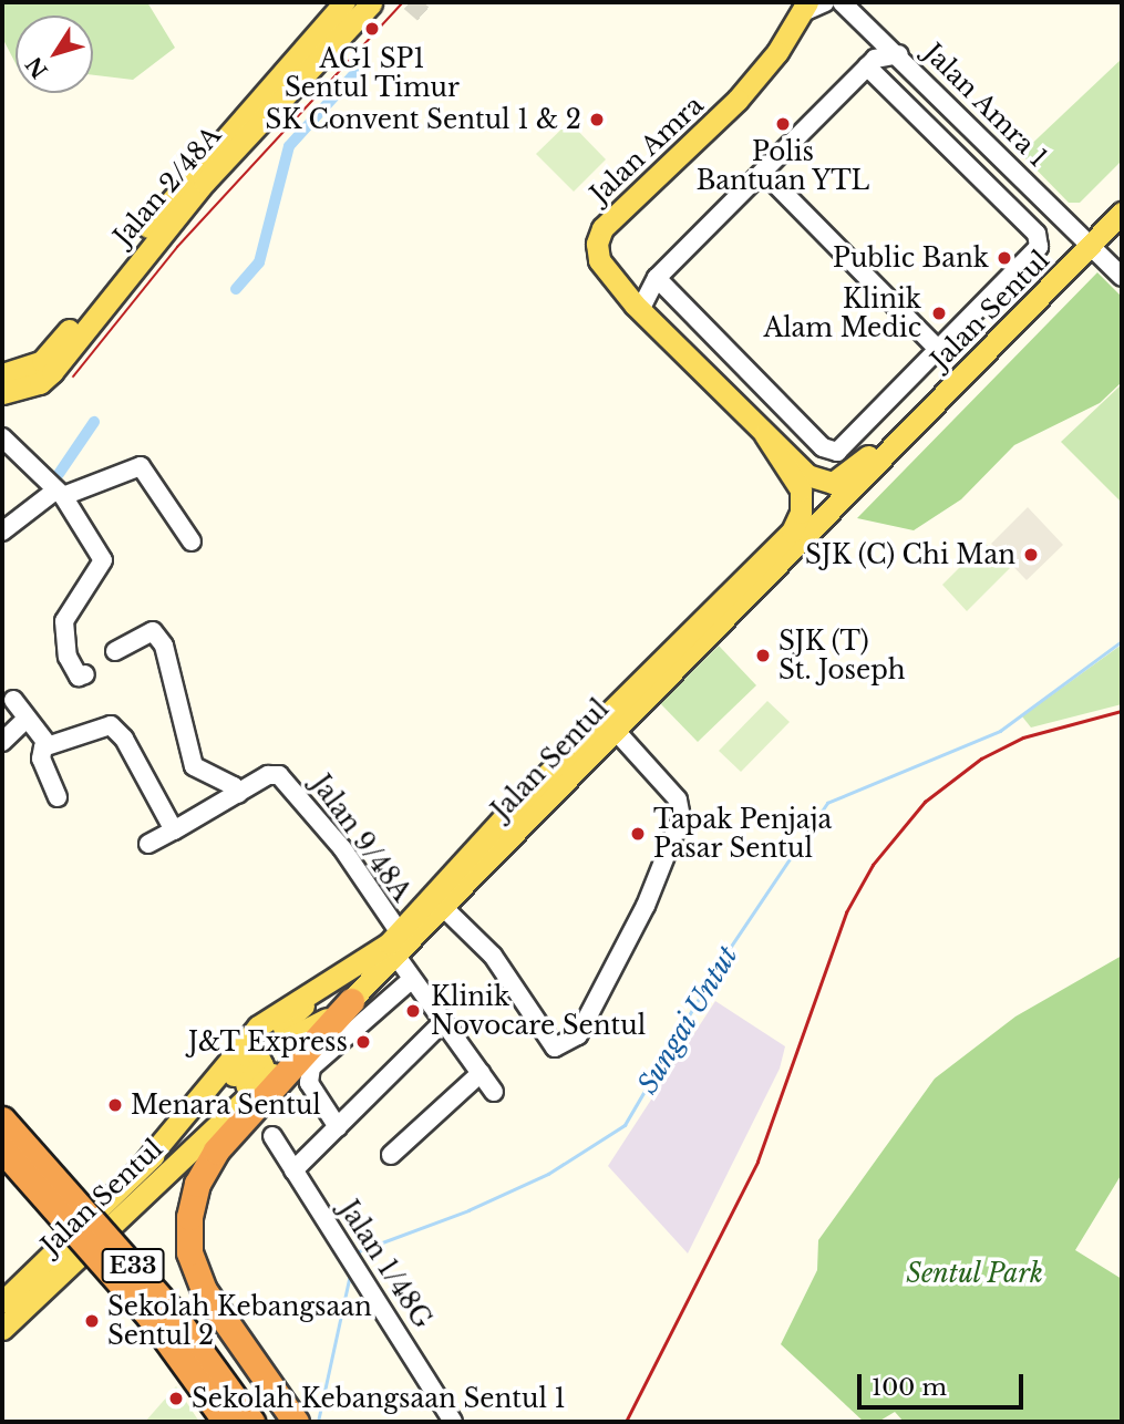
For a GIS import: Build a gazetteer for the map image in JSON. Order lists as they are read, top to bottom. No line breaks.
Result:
{"streets":{"highway":["E33"],"main road":["Jalan Amra","Jalan 2/48A","Jalan Sentul"],"street":["Jalan Amra 1","Jalan 9/48A","Jalan 1/48G"]},"crossings":[["Jalan Amra 1","Jalan Sentul"],["Jalan Amra","Jalan Sentul"],["Jalan Sentul","Jalan 9/48A"]],"water":["Sungai Untut"],"parks":["Sentul Park"],"places":["AG1 SP1 Sentul Timur","SK Convent Sentul 1 & 2","Polis Bantuan YTL","Public Bank","Klinik Alam Medic","SJK (C) Chi Man","SJK (T) St. Joseph","Tapak Penjaja Pasar Sentul","Klinik Novocare Sentul","J&T Express","Menara Sentul","Sekolah Kebangsaan Sentul 2","Sekolah Kebangsaan Sentul 1"],"scale_bar":"100 m","north":"bottom left"}
